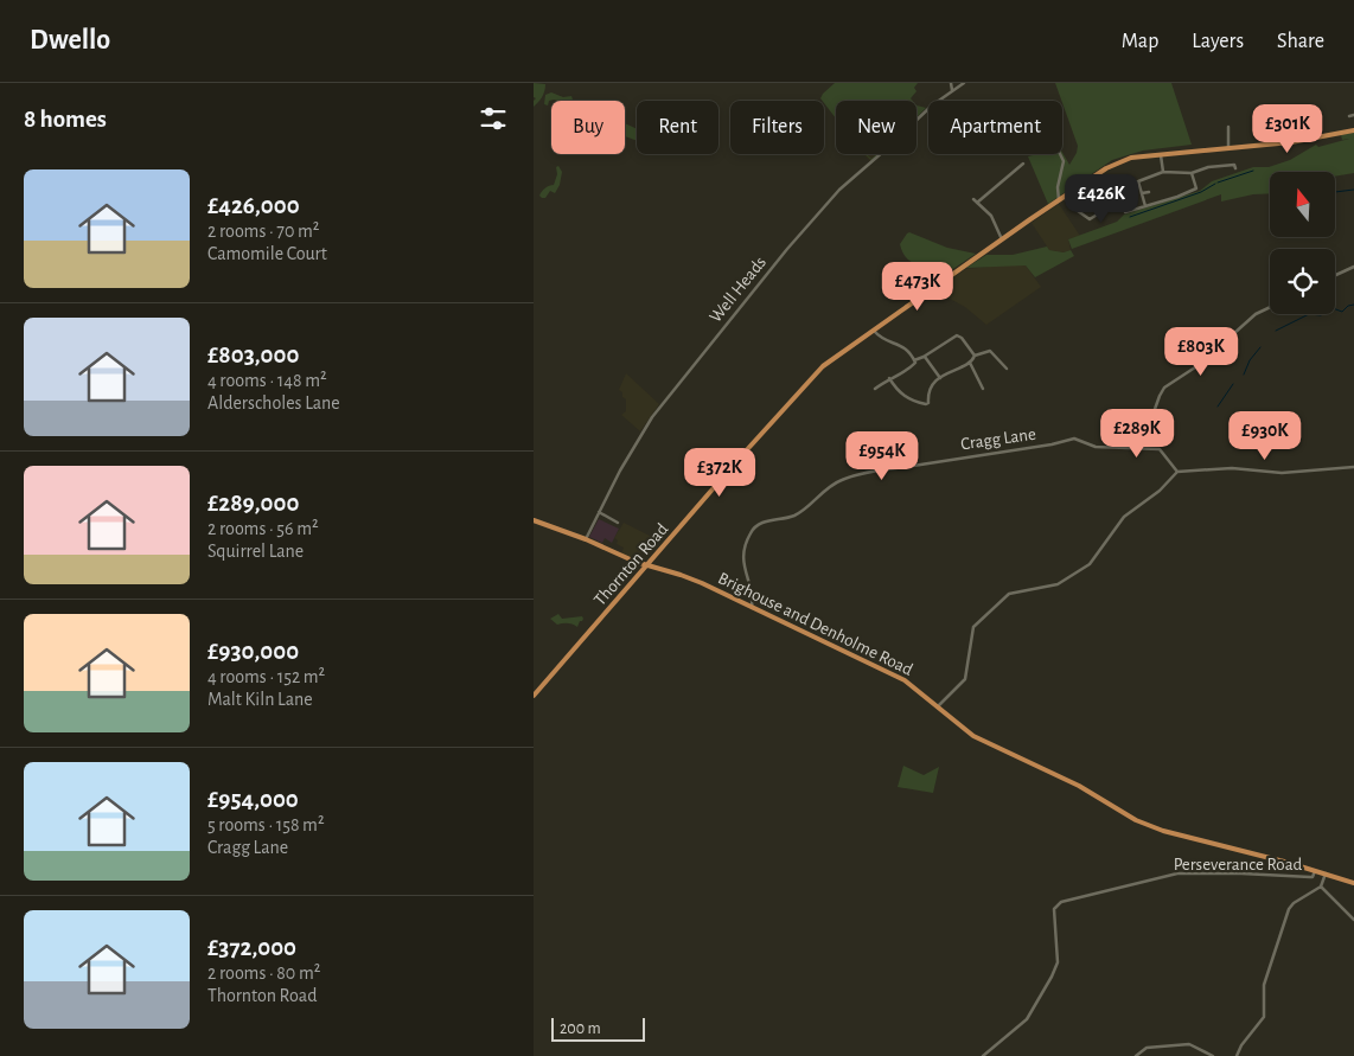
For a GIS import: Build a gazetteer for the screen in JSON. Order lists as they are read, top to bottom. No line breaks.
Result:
{"streets":{"main road":["Thornton Road","Brighouse and Denholme Road"],"street":["Well Heads","Cragg Lane","Perseverance Road"]},"crossings":[["Well Heads","Brighouse and Denholme Road"],["Cragg Lane","Brighouse and Denholme Road"],["Thornton Road","Brighouse and Denholme Road"],["Brighouse and Denholme Road","Perseverance Road"]],"scale_bar":"200 m","north":"top","page":{"header":"Dwello","nav":["Map","Layers","Share"],"heading":"8 homes","chip":["Buy","Rent","Filters","New","Apartment"],"price":["£301K","£426K","£473K","£803K","£289K","£930K","£954K","£372K"],"list":[{"name":"£426,000","note":"2 rooms · 70 m² · Camomile Court"},{"name":"£803,000","note":"4 rooms · 148 m² · Alderscholes Lane"},{"name":"£289,000","note":"2 rooms · 56 m² · Squirrel Lane"},{"name":"£930,000","note":"4 rooms · 152 m² · Malt Kiln Lane"},{"name":"£954,000","note":"5 rooms · 158 m² · Cragg Lane"},{"name":"£372,000","note":"2 rooms · 80 m² · Thornton Road"}],"scale":"200 m"}}
